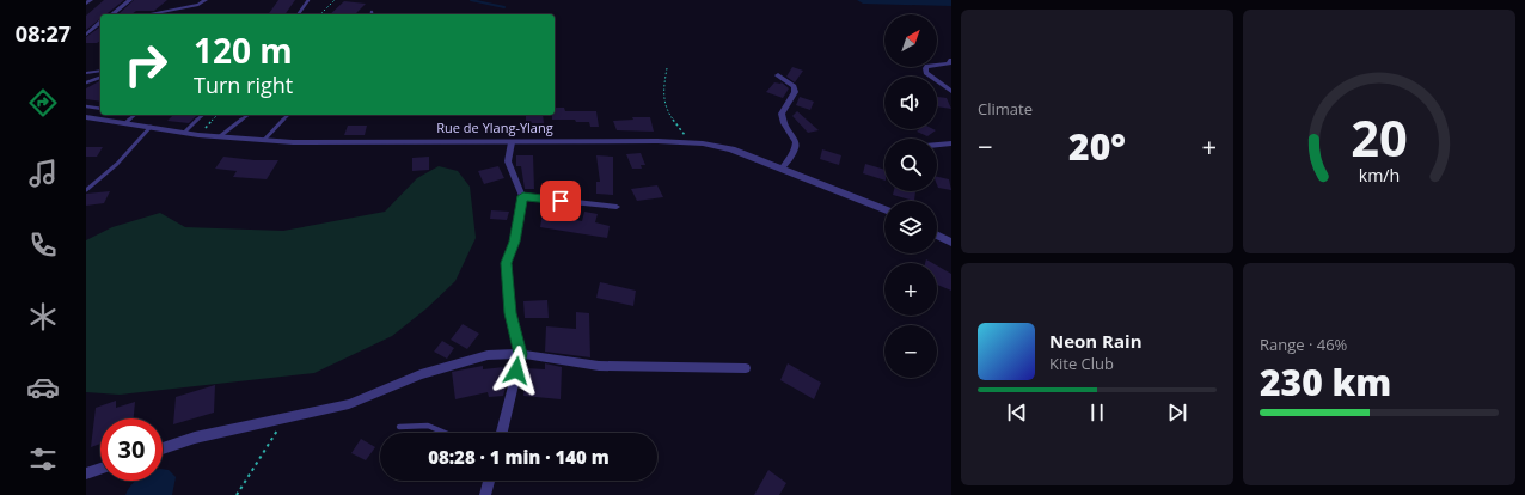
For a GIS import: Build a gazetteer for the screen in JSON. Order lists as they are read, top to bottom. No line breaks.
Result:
{"streets":{"street":["Rue de Ylang-Ylang"]},"north":"top right","page":{"tabs":"08:27","tile":["Climate",["Range · 46%","230 km"]],"map_buttons":["+","−"],"turn":["120 m","Turn right"],"heat":["−","20°","+"],"song":["Neon Rain","Kite Club"],"limit":"30","trip":"08:28 · 1 min · 140 m","gauge":["20","km/h"]}}
